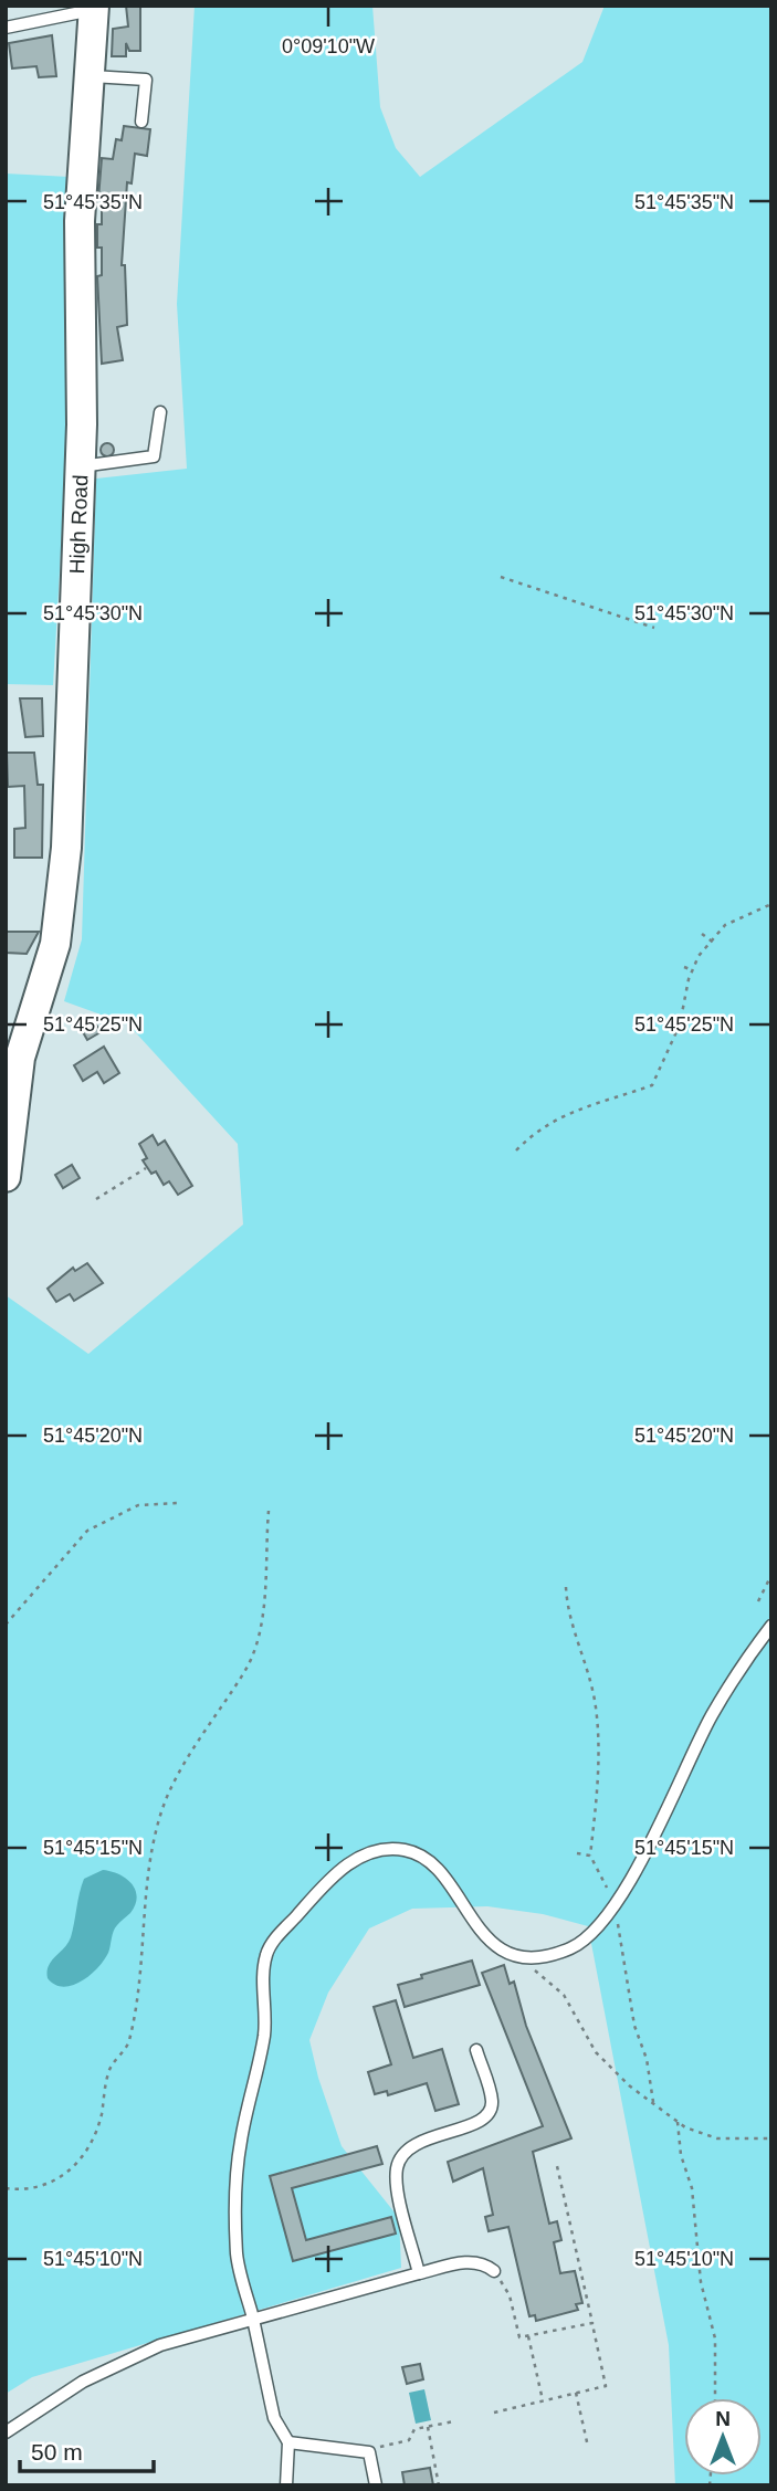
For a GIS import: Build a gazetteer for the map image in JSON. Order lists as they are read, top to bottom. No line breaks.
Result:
{"streets":{"main road":["High Road"]},"scale_bar":"50 m","north":"top","coordinates":["0°09'10\"W","51°45'35\"N","51°45'30\"N","51°45'25\"N","51°45'20\"N","51°45'15\"N","51°45'10\"N"]}
